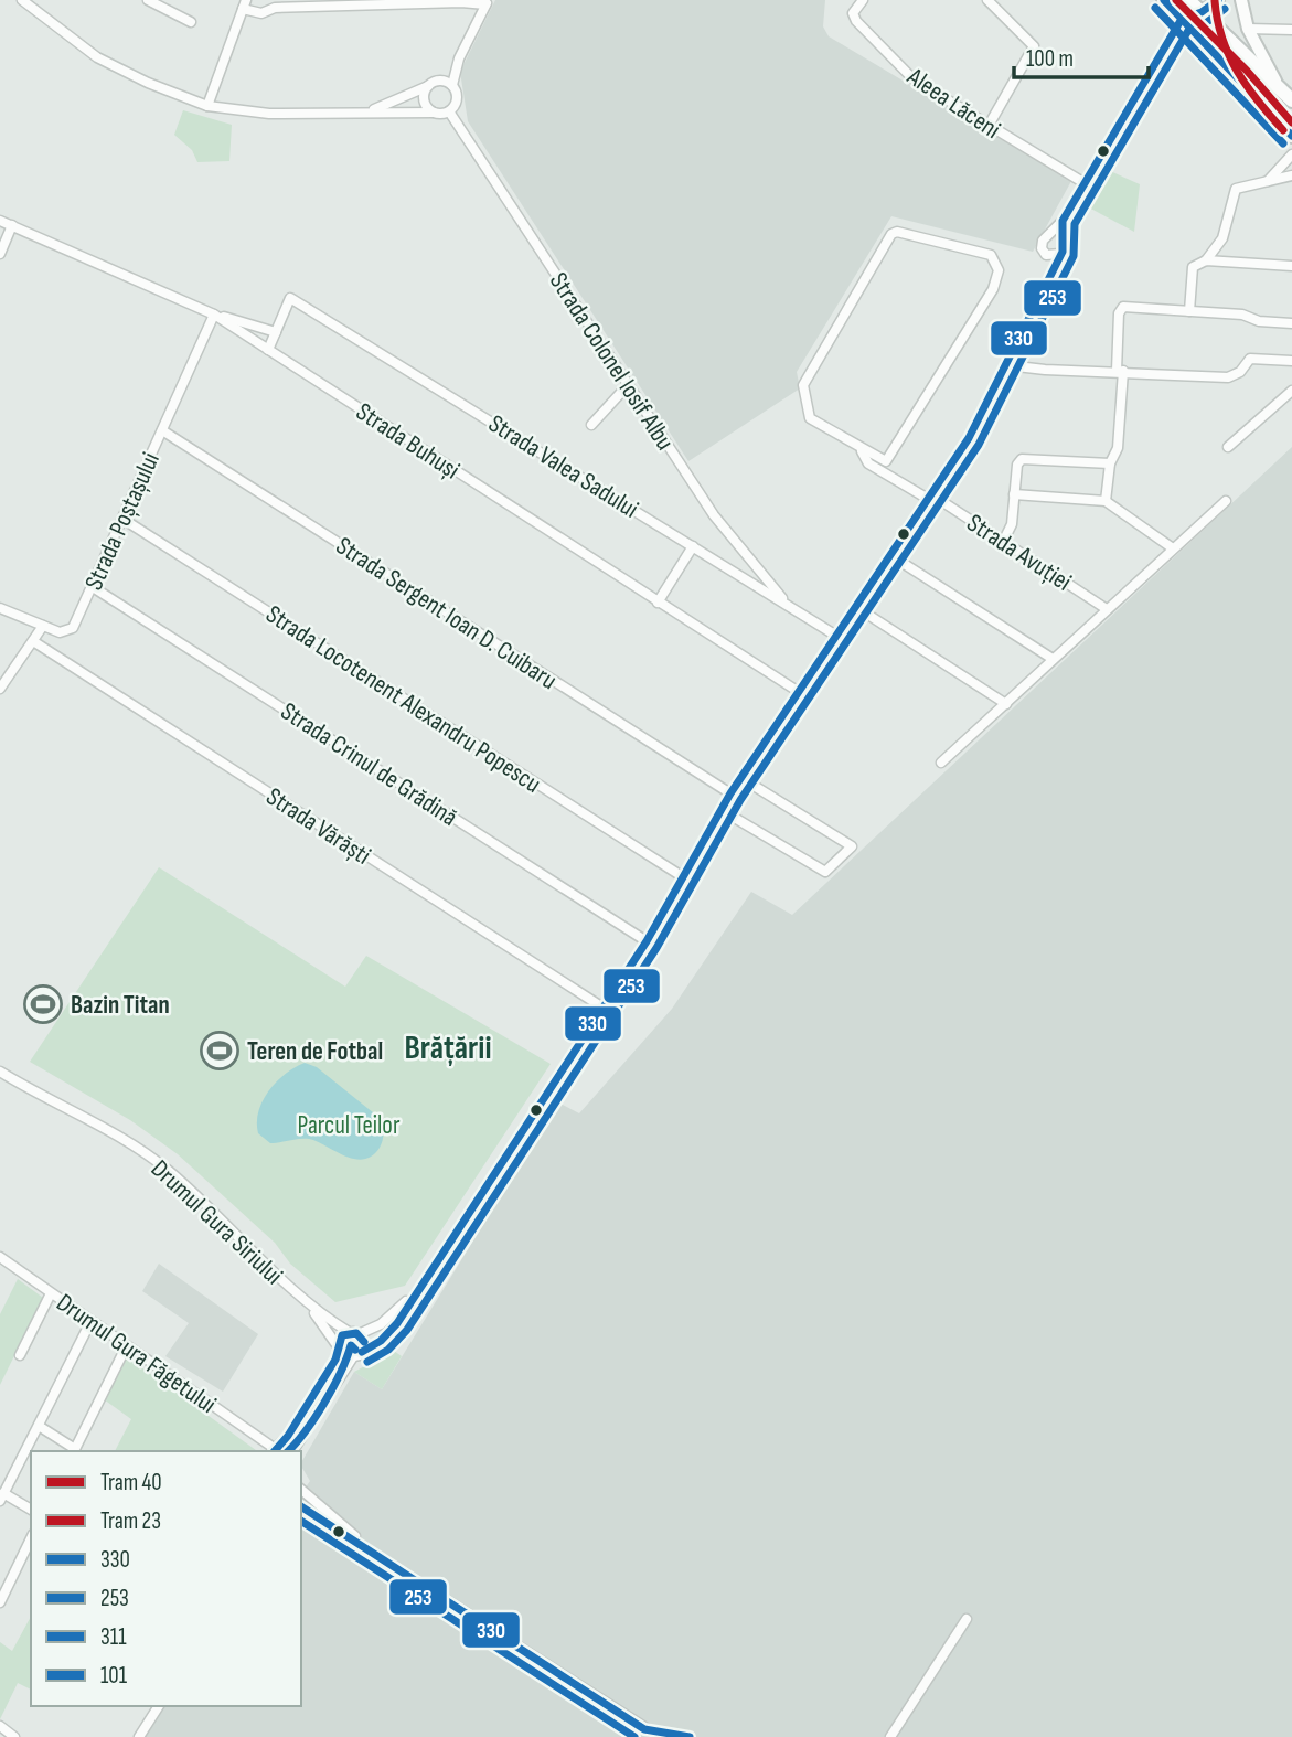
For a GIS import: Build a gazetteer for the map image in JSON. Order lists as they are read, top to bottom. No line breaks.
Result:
{"streets":{"street":["Aleea Lăceni","Strada Colonel Iosif Albu","Strada Buhuși","Strada Valea Sadului","Strada Poștașului","Strada Avuției","Strada Sergent Ioan D. Cuibaru","Strada Locotenent Alexandru Popescu","Strada Crinul de Grădină","Strada Vărăști","Drumul Gura Siriului","Drumul Gura Făgetului"]},"crossings":[["Strada Colonel Iosif Albu","Strada Valea Sadului"],["Strada Buhuși","Strada Poștașului"],["Strada Poștașului","Strada Sergent Ioan D. Cuibaru"],["Strada Poștașului","Strada Locotenent Alexandru Popescu"],["Strada Poștașului","Strada Crinul de Grădină"]],"districts":["Brățării"],"parks":["Parcul Teilor"],"places":{"sports":["Bazin Titan","Teren de Fotbal"]},"lines":["tram line 40","transit line 330","transit line 311","tram line 23","transit line 101","transit line 253"],"legend":["Tram 40","Tram 23","330","253","311","101"],"scale_bar":"100 m"}
